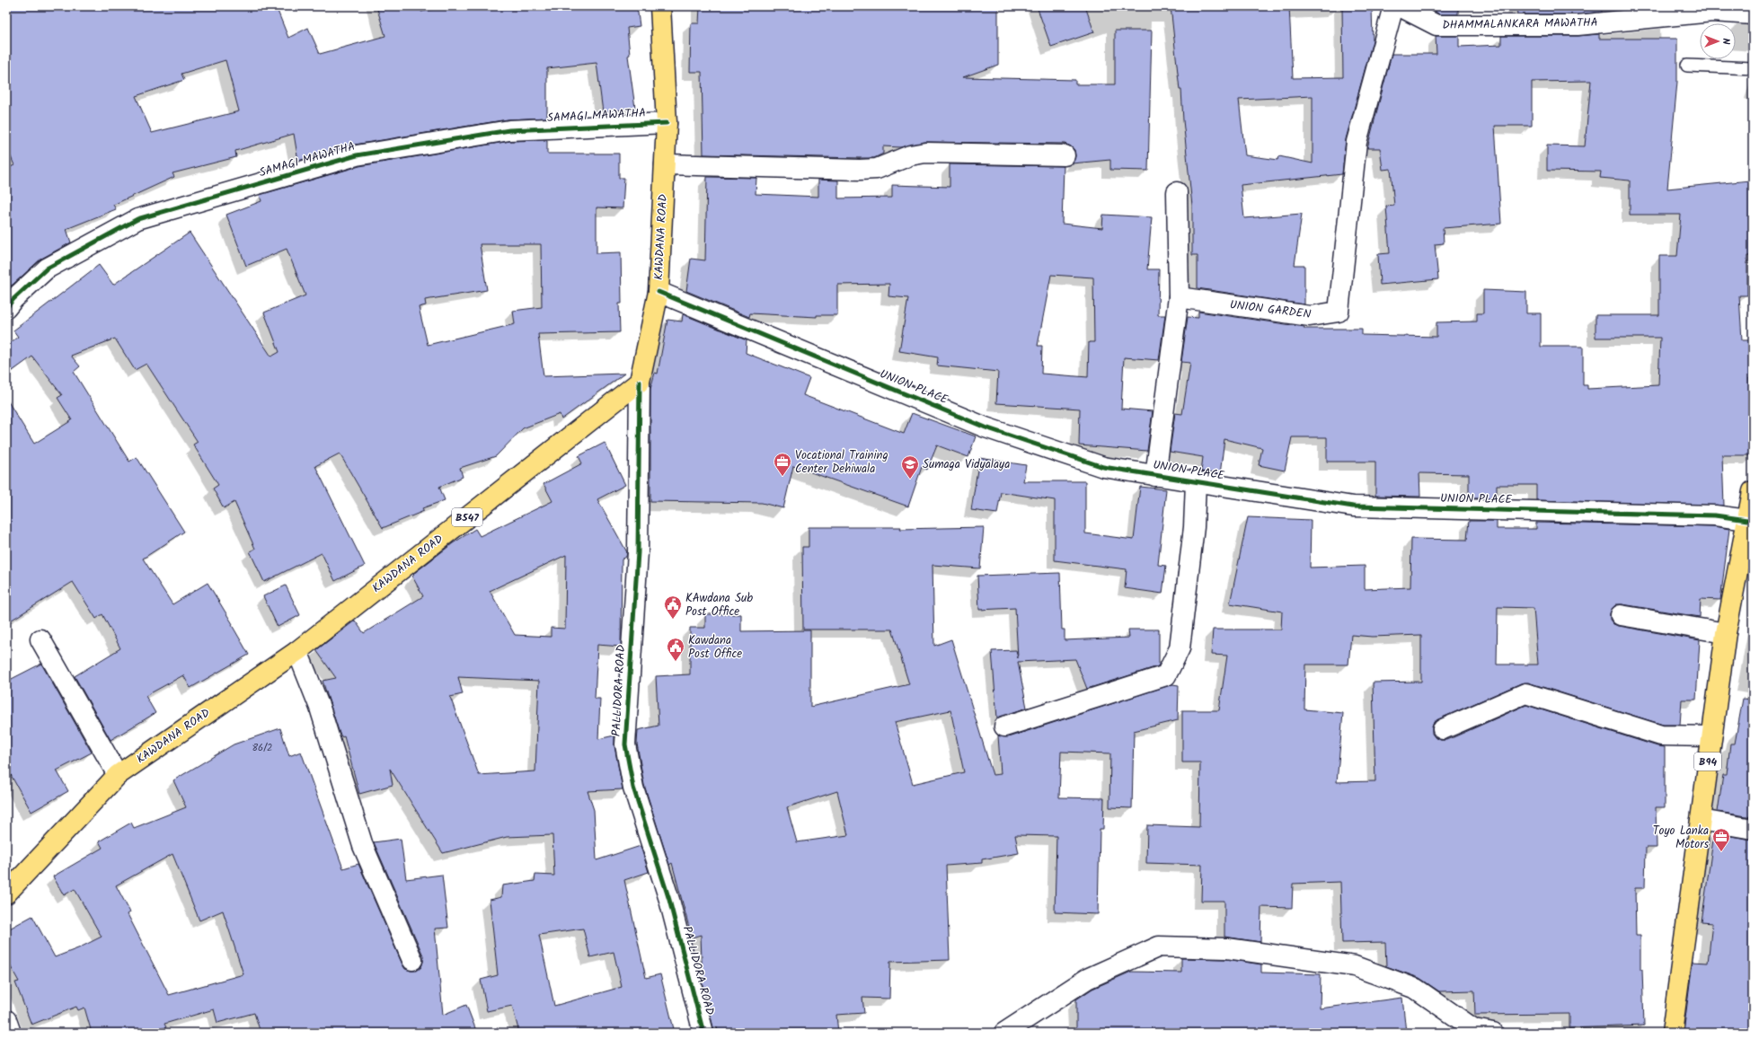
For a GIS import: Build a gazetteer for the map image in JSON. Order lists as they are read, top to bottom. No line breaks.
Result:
{"streets":{"main road":["KAWDANA ROAD","B547","B94"],"street":["DHAMMALANKARA MAWATHA","SAMAGI MAWATHA","UNION GARDEN","UNION PLACE","PALLIDORA ROAD"]},"crossings":[["SAMAGI MAWATHA","KAWDANA ROAD"],["KAWDANA ROAD","UNION PLACE"],["KAWDANA ROAD","PALLIDORA ROAD"],["UNION PLACE","B94"]],"places":{"office":["Vocational Training Center Dehiwala","Toyo Lanka Motors"],"school or university":["Sumaga Vidyalaya"],"public building":["KAwdana Sub Post Office","Kawdana Post Office"]},"house_numbers":["86/2"],"north":"right"}
